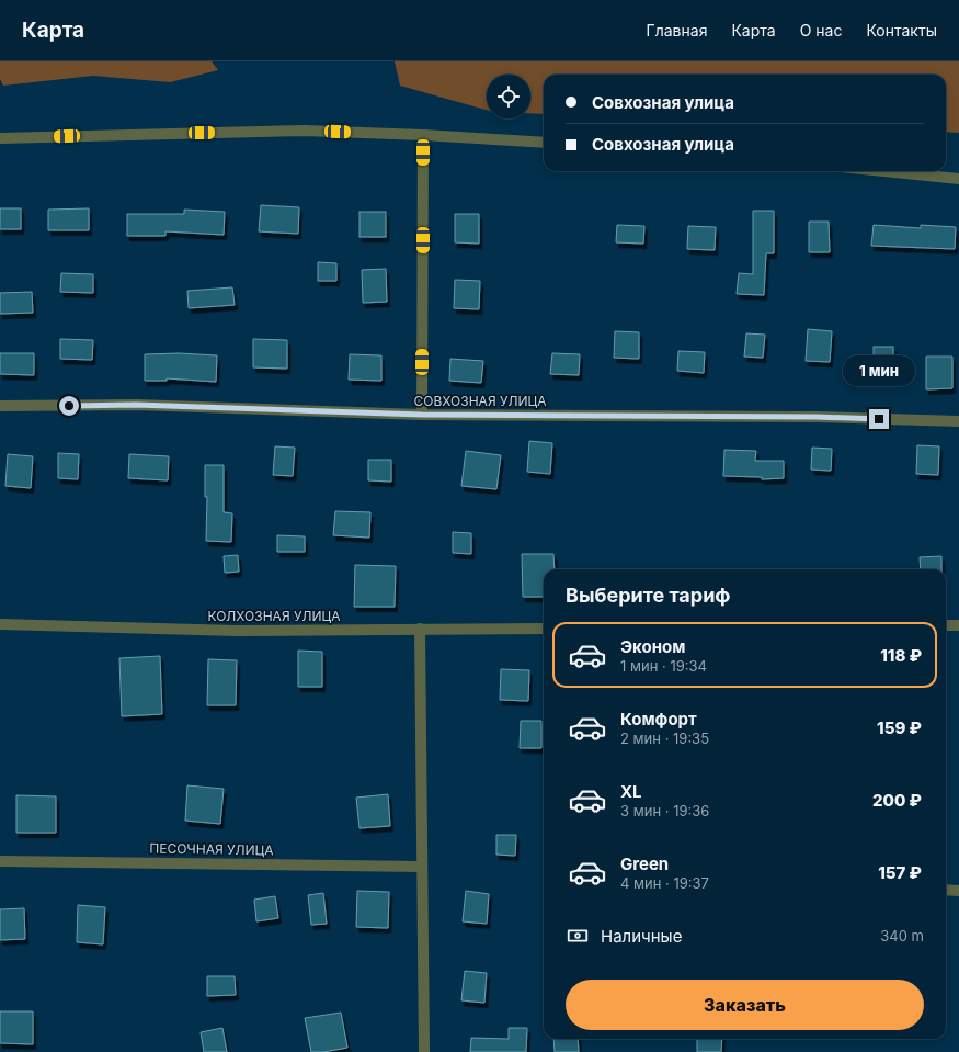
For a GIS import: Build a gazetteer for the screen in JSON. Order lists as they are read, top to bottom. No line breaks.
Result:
{"streets":{"street":["СОВХОЗНАЯ УЛИЦА","КОЛХОЗНАЯ УЛИЦА","ПЕСОЧНАЯ УЛИЦА"]},"page":{"header":"Карта","nav":["Главная","Карта","О нас","Контакты"],"banner":["Совхозная улица","Совхозная улица"],"bubble":"1 мин","heading":"Выберите тариф","list":[{"name":"Эконом","note":"1 мин · 19:34","value":"118 ₽"},{"name":"Комфорт","note":"2 мин · 19:35","value":"159 ₽"},{"name":"XL","note":"3 мин · 19:36","value":"200 ₽"},{"name":"Green","note":"4 мин · 19:37","value":"157 ₽"}],"pay":["Наличные","340 m"],"buttons":"Заказать"}}
